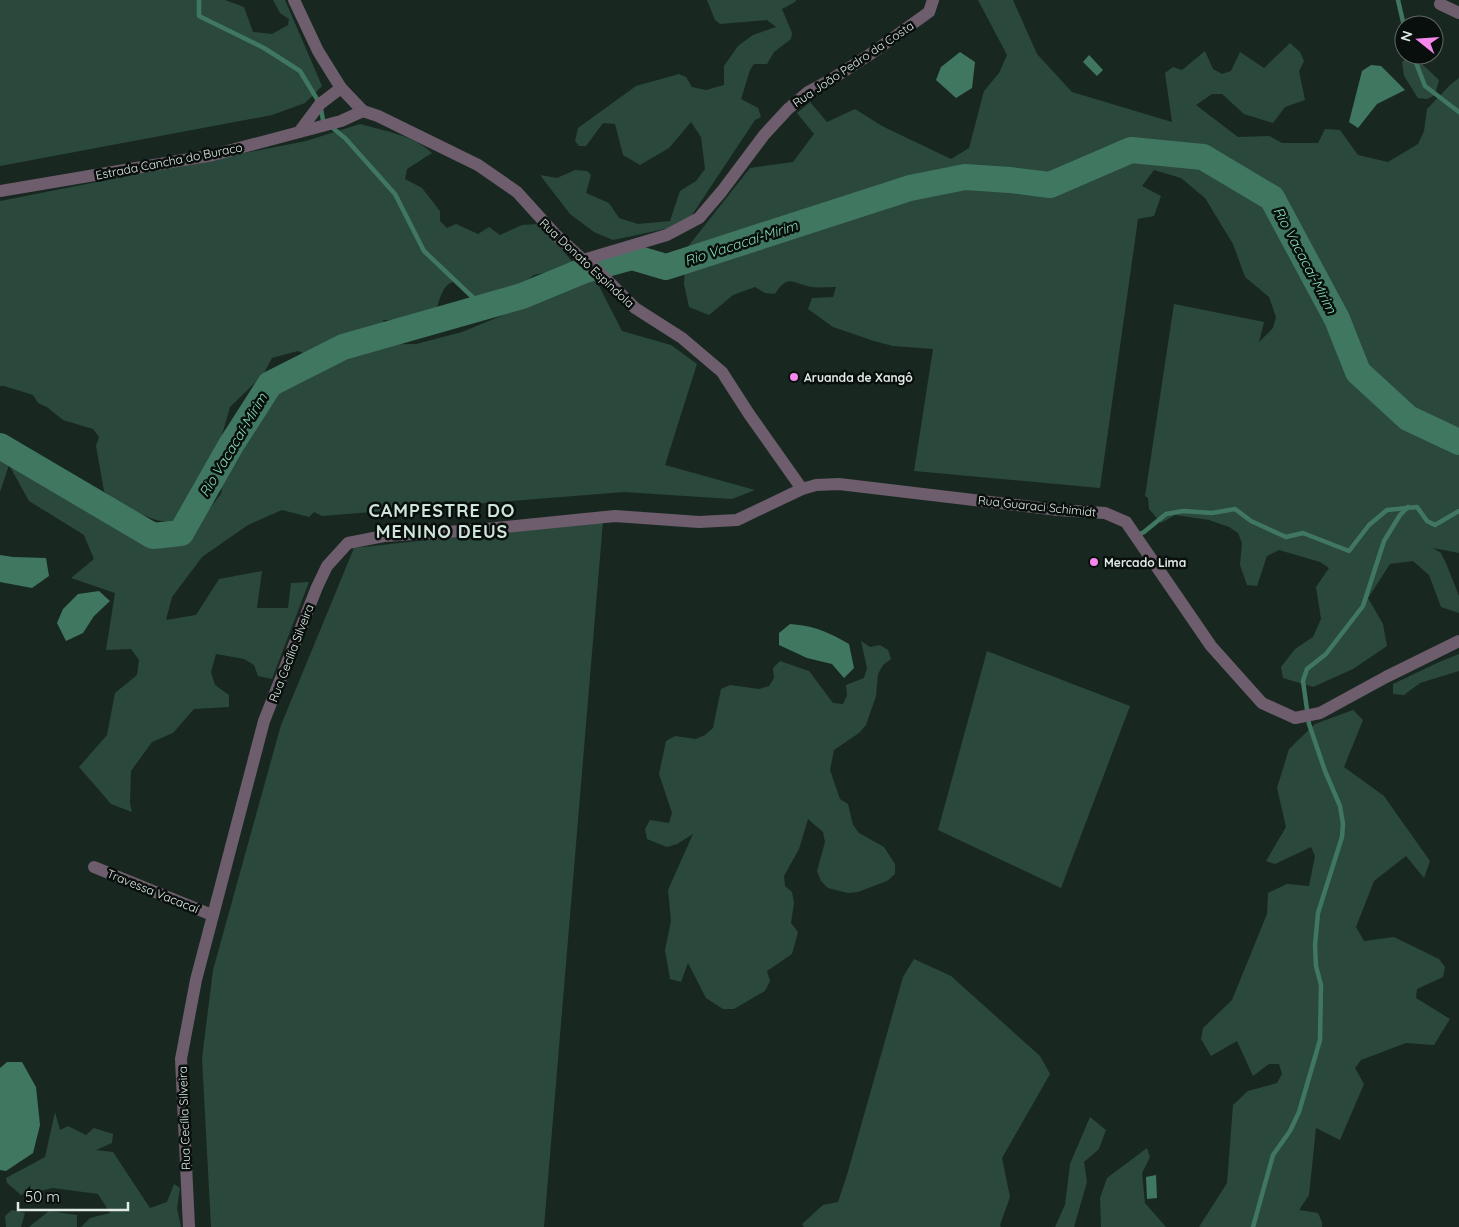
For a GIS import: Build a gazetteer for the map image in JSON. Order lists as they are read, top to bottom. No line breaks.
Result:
{"streets":{"street":["Rua João Pedro da Costa","Estrada Cancha do Buraco","Rua Donato Espíndola","Rua Guaraci Schimidt","Rua Cecília Silveira","Travessa Vacacaí"]},"crossings":[["Rua João Pedro da Costa","Rua Donato Espíndola"],["Estrada Cancha do Buraco","Rua Donato Espíndola"],["Rua Donato Espíndola","Rua Guaraci Schimidt"],["Rua Donato Espíndola","Rua Cecília Silveira"],["Rua Guaraci Schimidt","Rua Cecília Silveira"],["Rua Cecília Silveira","Travessa Vacacaí"]],"districts":["CAMPESTRE DO MENINO DEUS"],"water":["Rio Vacacaí-Mirim"],"places":["Aruanda de Xangô","Mercado Lima"],"scale_bar":"50 m","north":"left"}
